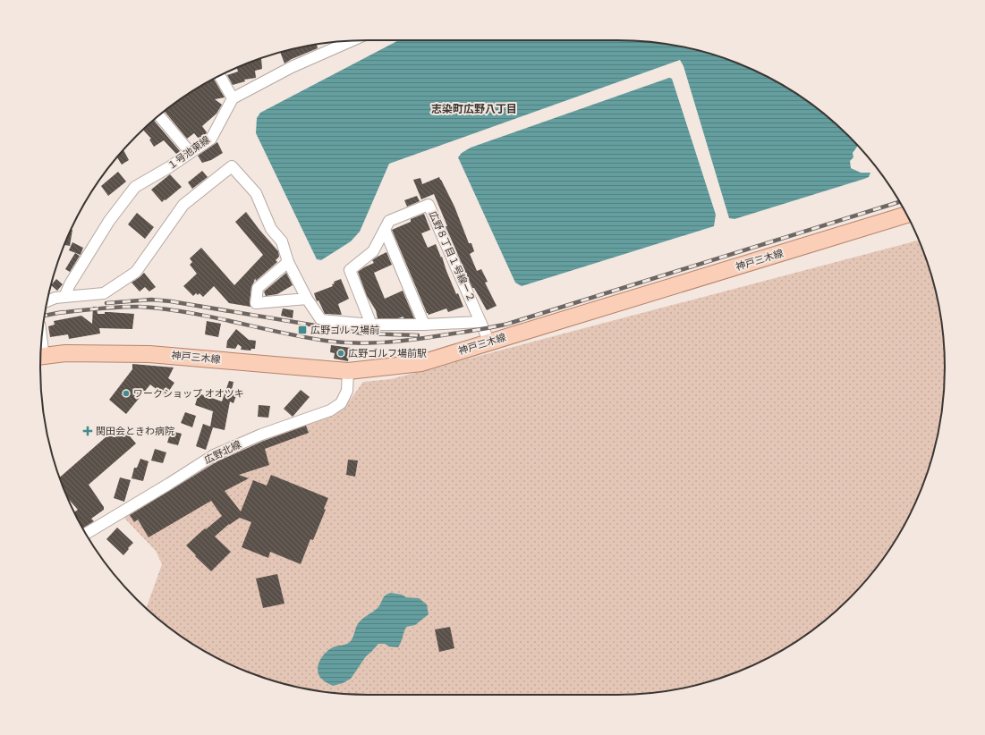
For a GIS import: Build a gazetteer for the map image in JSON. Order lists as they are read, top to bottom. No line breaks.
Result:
{"streets":{"main road":["神戸三木線"],"street":["１号池東線","広野８丁目１号線ー２","広野北線"]},"crossings":[["神戸三木線","広野北線"]],"districts":["志染町広野八丁目"],"places":{"transit":["広野ゴルフ場前"],"other":["広野ゴルフ場前駅","ワークショップ オオツキ"],"health":["関田会ときわ病院"]}}
